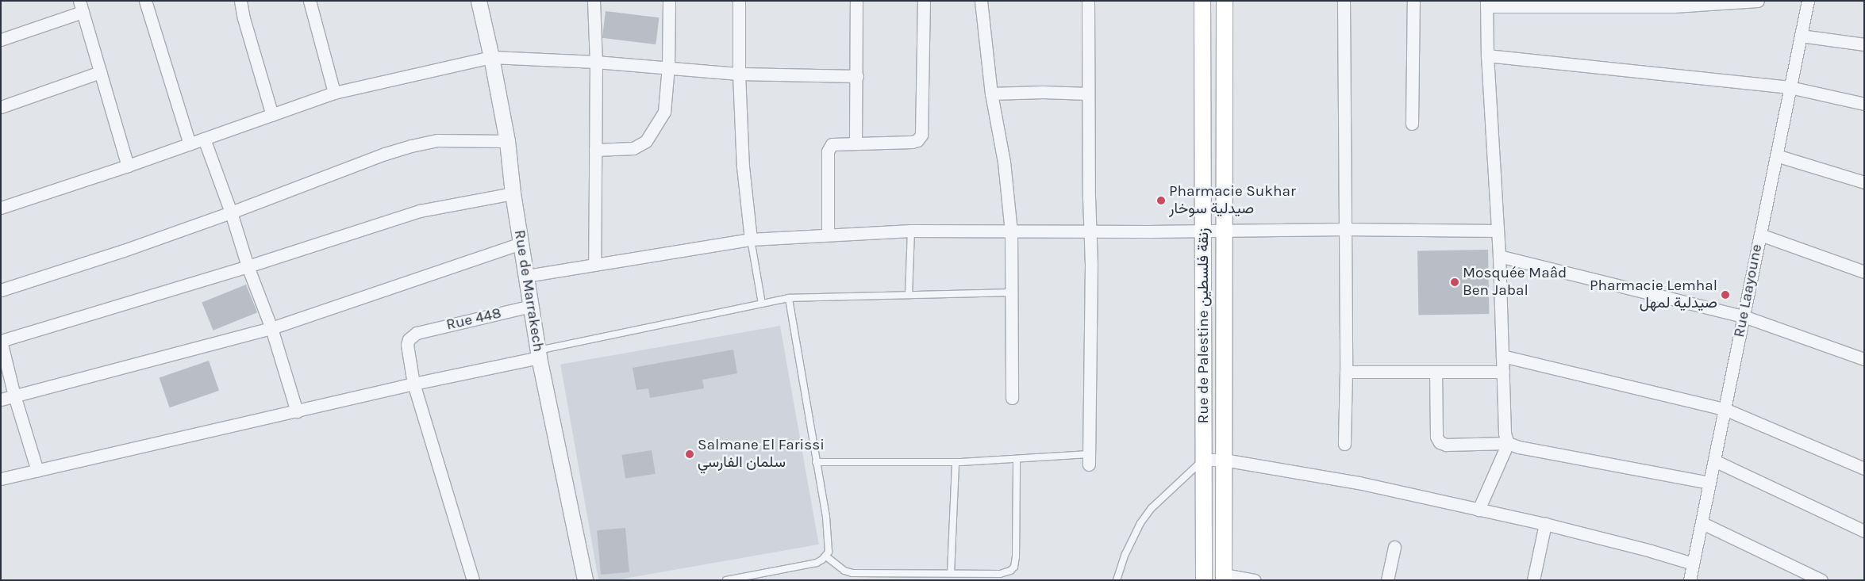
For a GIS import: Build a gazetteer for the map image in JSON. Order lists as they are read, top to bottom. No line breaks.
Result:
{"streets":{"main road":["Rue de Palestine زنقة فلسطين"],"street":["Rue de Marrakech","Rue Laayoune","Rue 448"]},"crossings":[["Rue de Marrakech","Rue 448"]],"places":["Pharmacie Sukhar صيدلية سوخار","Mosquée Maâd Ben Jabal","Pharmacie Lemhal صيدلية لمهل","Salmane El Farissi سلمان الفارسي"]}
